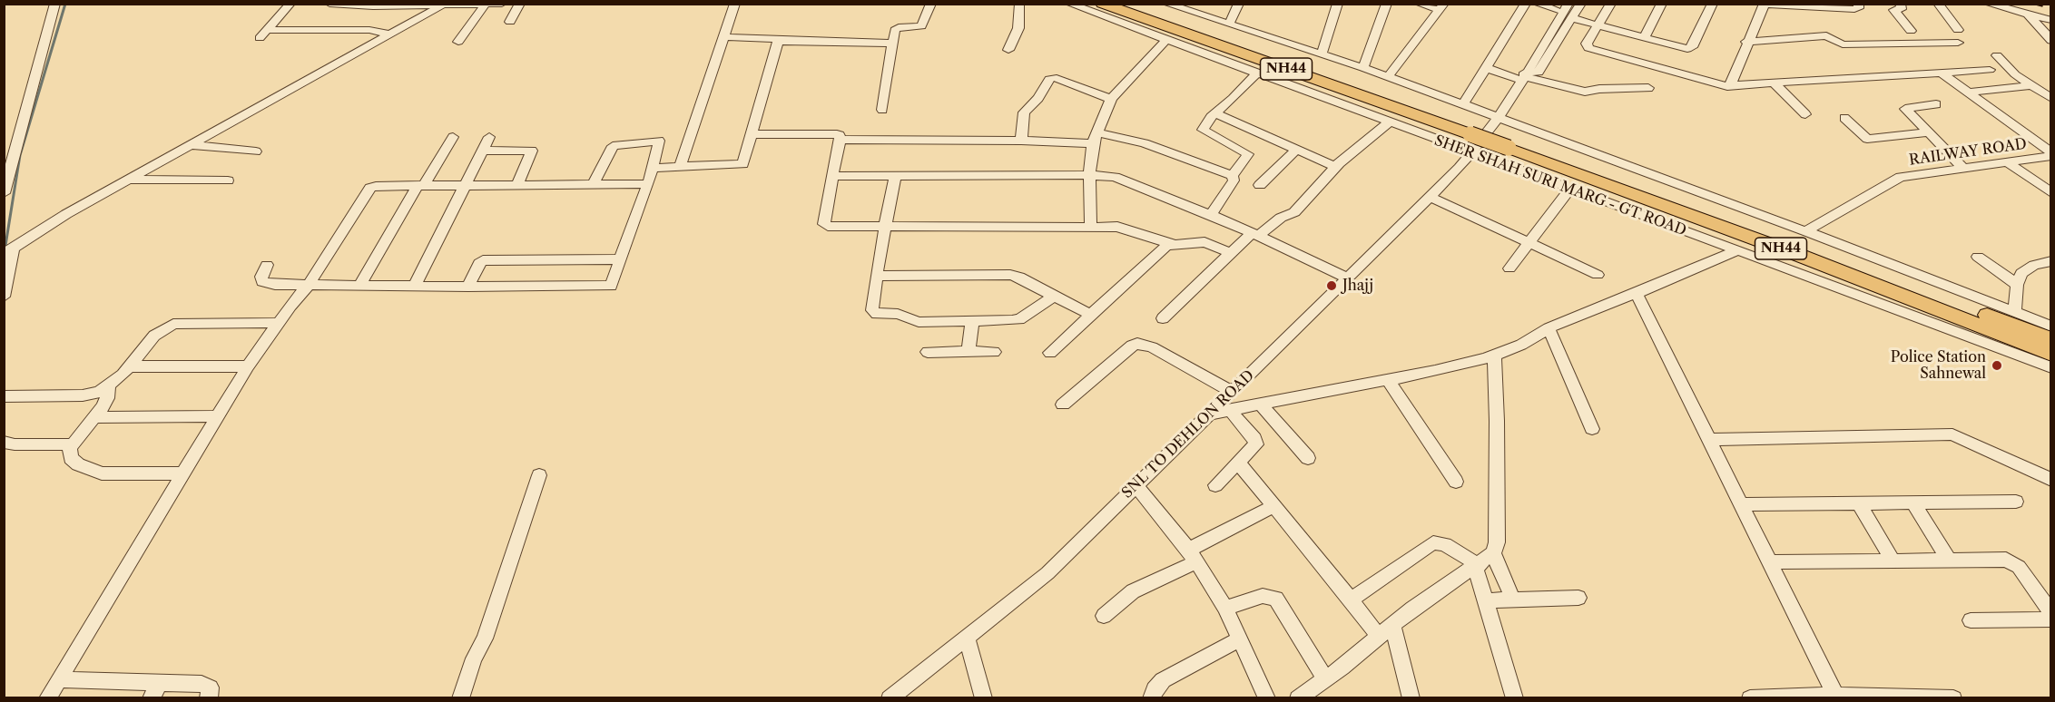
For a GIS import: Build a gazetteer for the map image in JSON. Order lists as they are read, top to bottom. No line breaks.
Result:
{"streets":{"highway":["NH44","SHER SHAH SURI MARG - GT ROAD"],"street":["RAILWAY ROAD","SNL TO DEHLON ROAD"]},"crossings":[["SHER SHAH SURI MARG - GT ROAD","SNL TO DEHLON ROAD"]],"places":["Jhajj","Police Station Sahnewal"]}
